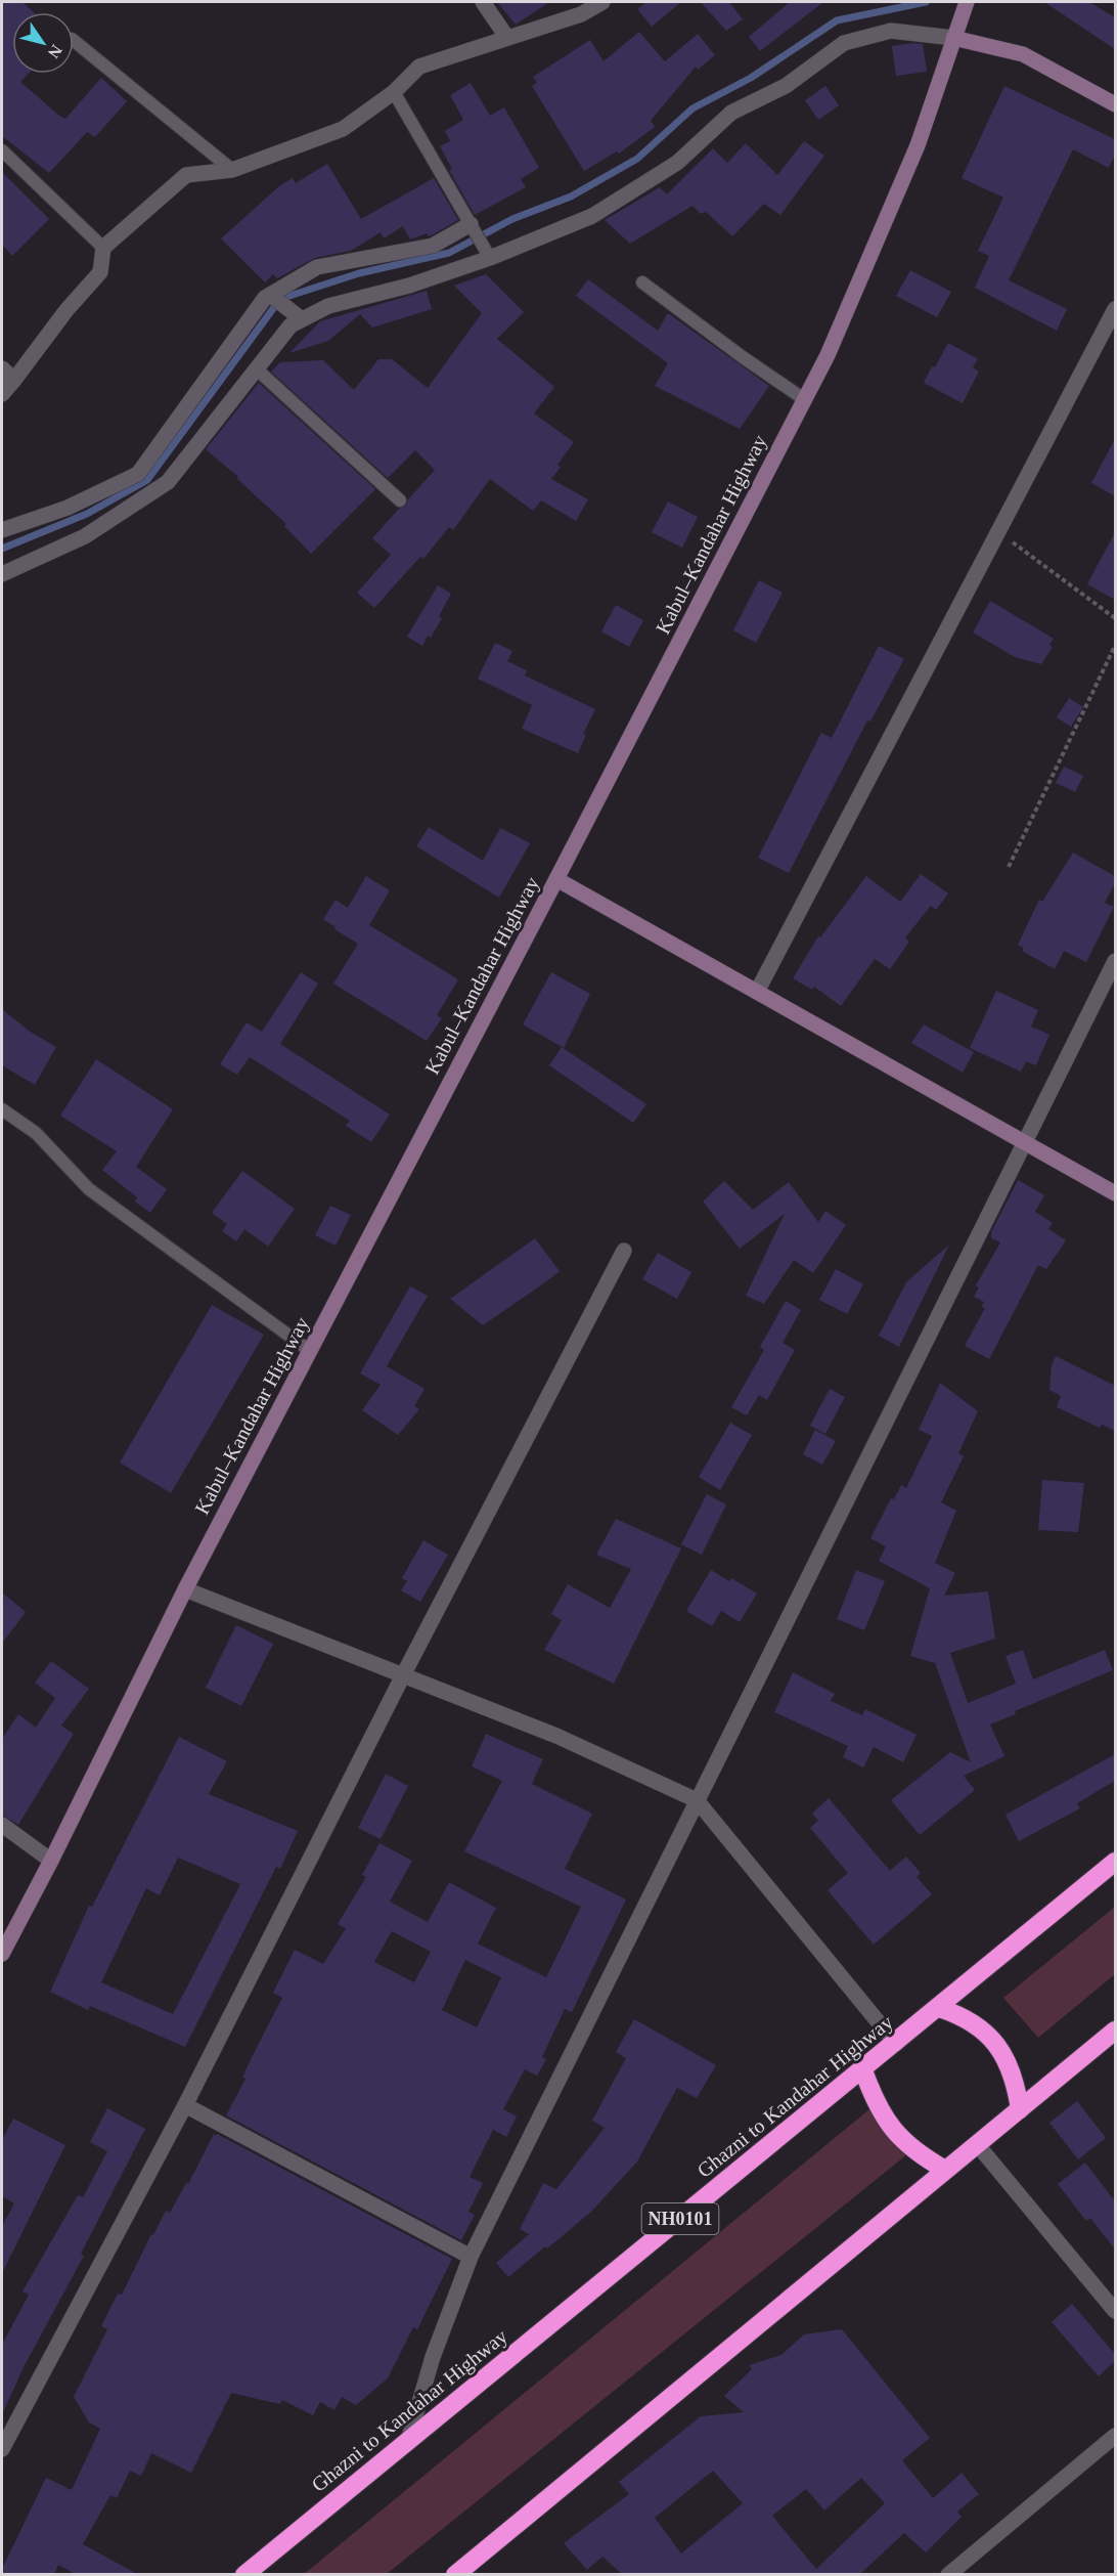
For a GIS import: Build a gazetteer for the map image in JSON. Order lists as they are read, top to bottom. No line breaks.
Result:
{"streets":{"highway":["Ghazni to Kandahar Highway","NH0101"],"main road":["Kabul–Kandahar Highway"]},"north":"bottom right"}
